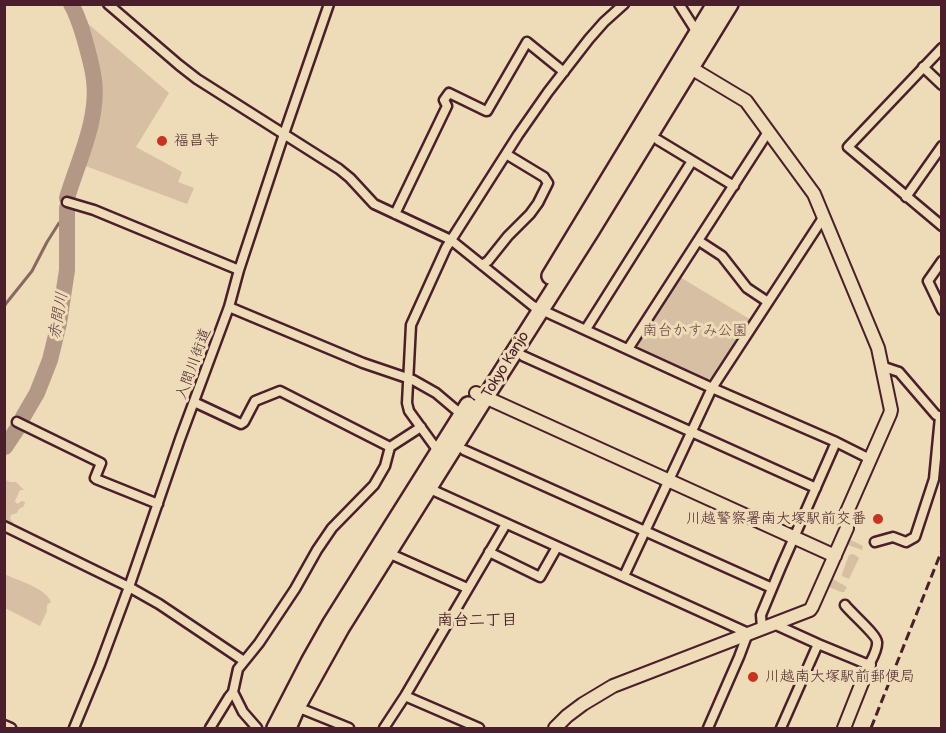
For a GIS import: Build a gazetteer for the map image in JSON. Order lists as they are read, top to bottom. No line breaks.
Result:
{"streets":{"highway":["Tokyo Kanjo"],"street":["入間川街道"]},"districts":["南台二丁目"],"water":["赤間川"],"parks":["南台かすみ公園"],"places":["福昌寺","川越警察署南大塚駅前交番","川越南大塚駅前郵便局"]}
